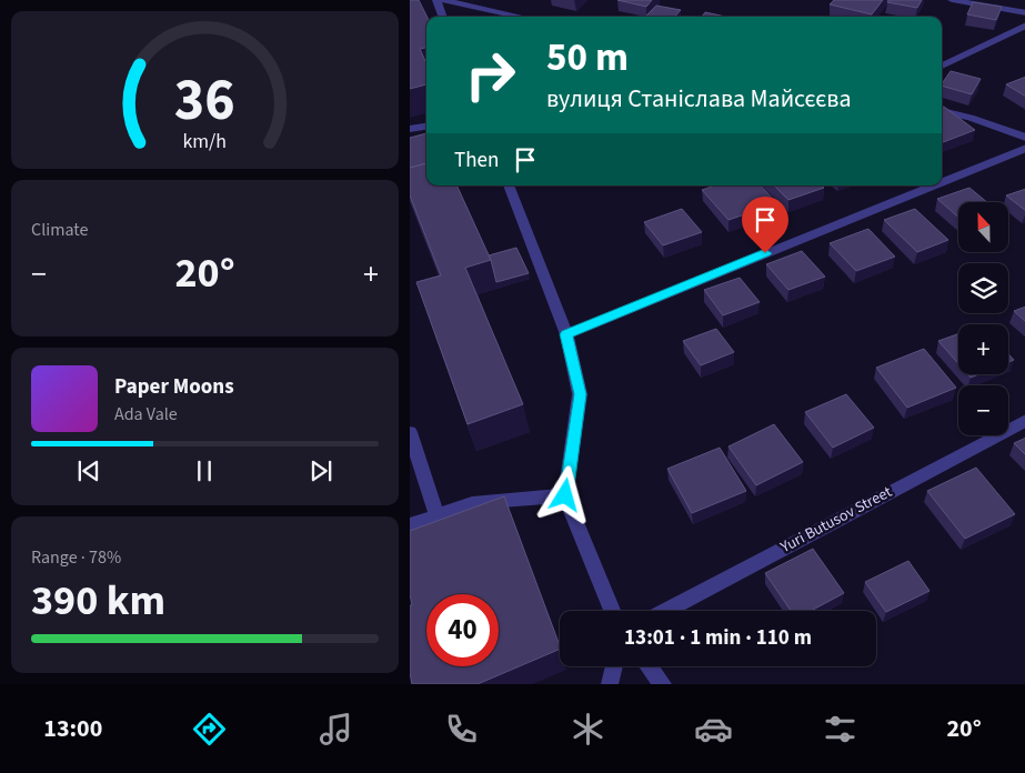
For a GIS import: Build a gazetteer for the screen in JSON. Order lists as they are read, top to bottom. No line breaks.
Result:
{"streets":{"street":["Yuri Butusov Street"]},"north":"top","page":{"turn":["50 m","вулиця Станіслава Майсєєва"],"then":"Then","tile":["Climate",["Range · 78%","390 km"]],"map_buttons":["+","−"],"heat":["−","20°","+"],"song":["Paper Moons","Ada Vale"],"limit":"40","trip":"13:01 · 1 min · 110 m","tabs":["13:00","20°"],"gauge":["36","km/h"]}}
